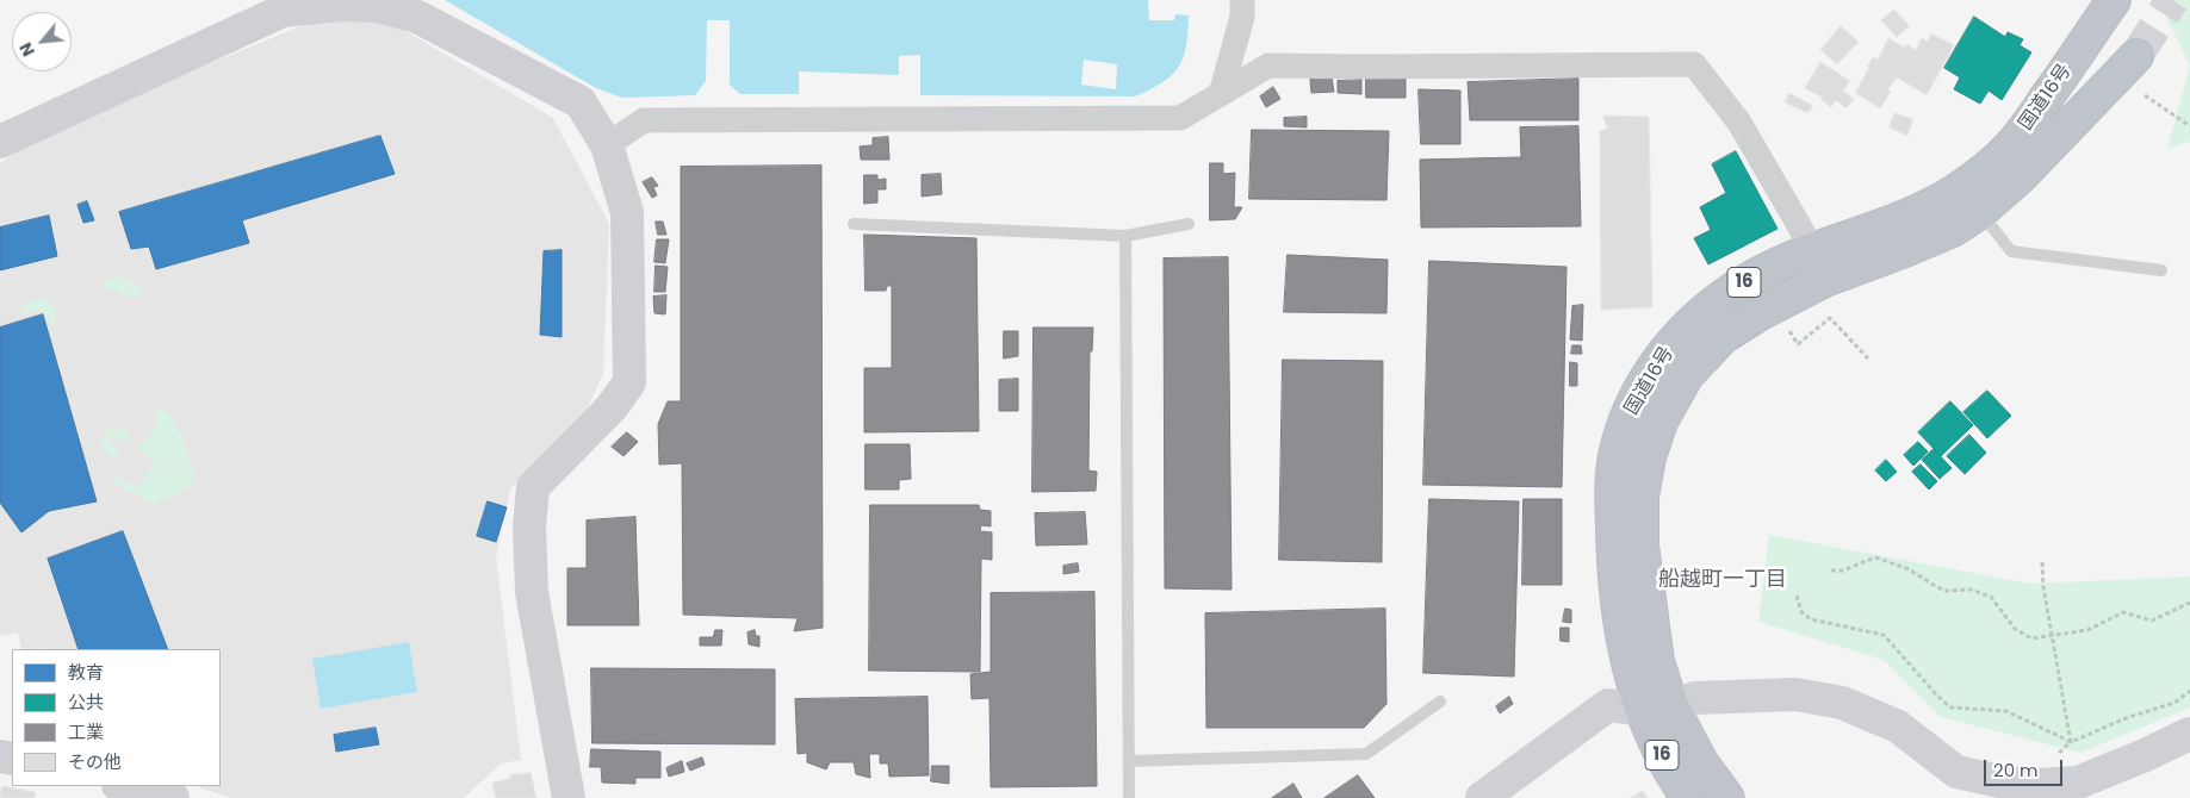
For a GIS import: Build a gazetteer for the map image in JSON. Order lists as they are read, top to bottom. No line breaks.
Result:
{"streets":{"highway":["国道16号","16"]},"districts":["船越町一丁目"],"legend":["教育","公共","工業","その他"],"scale_bar":"20 m","north":"bottom left"}
